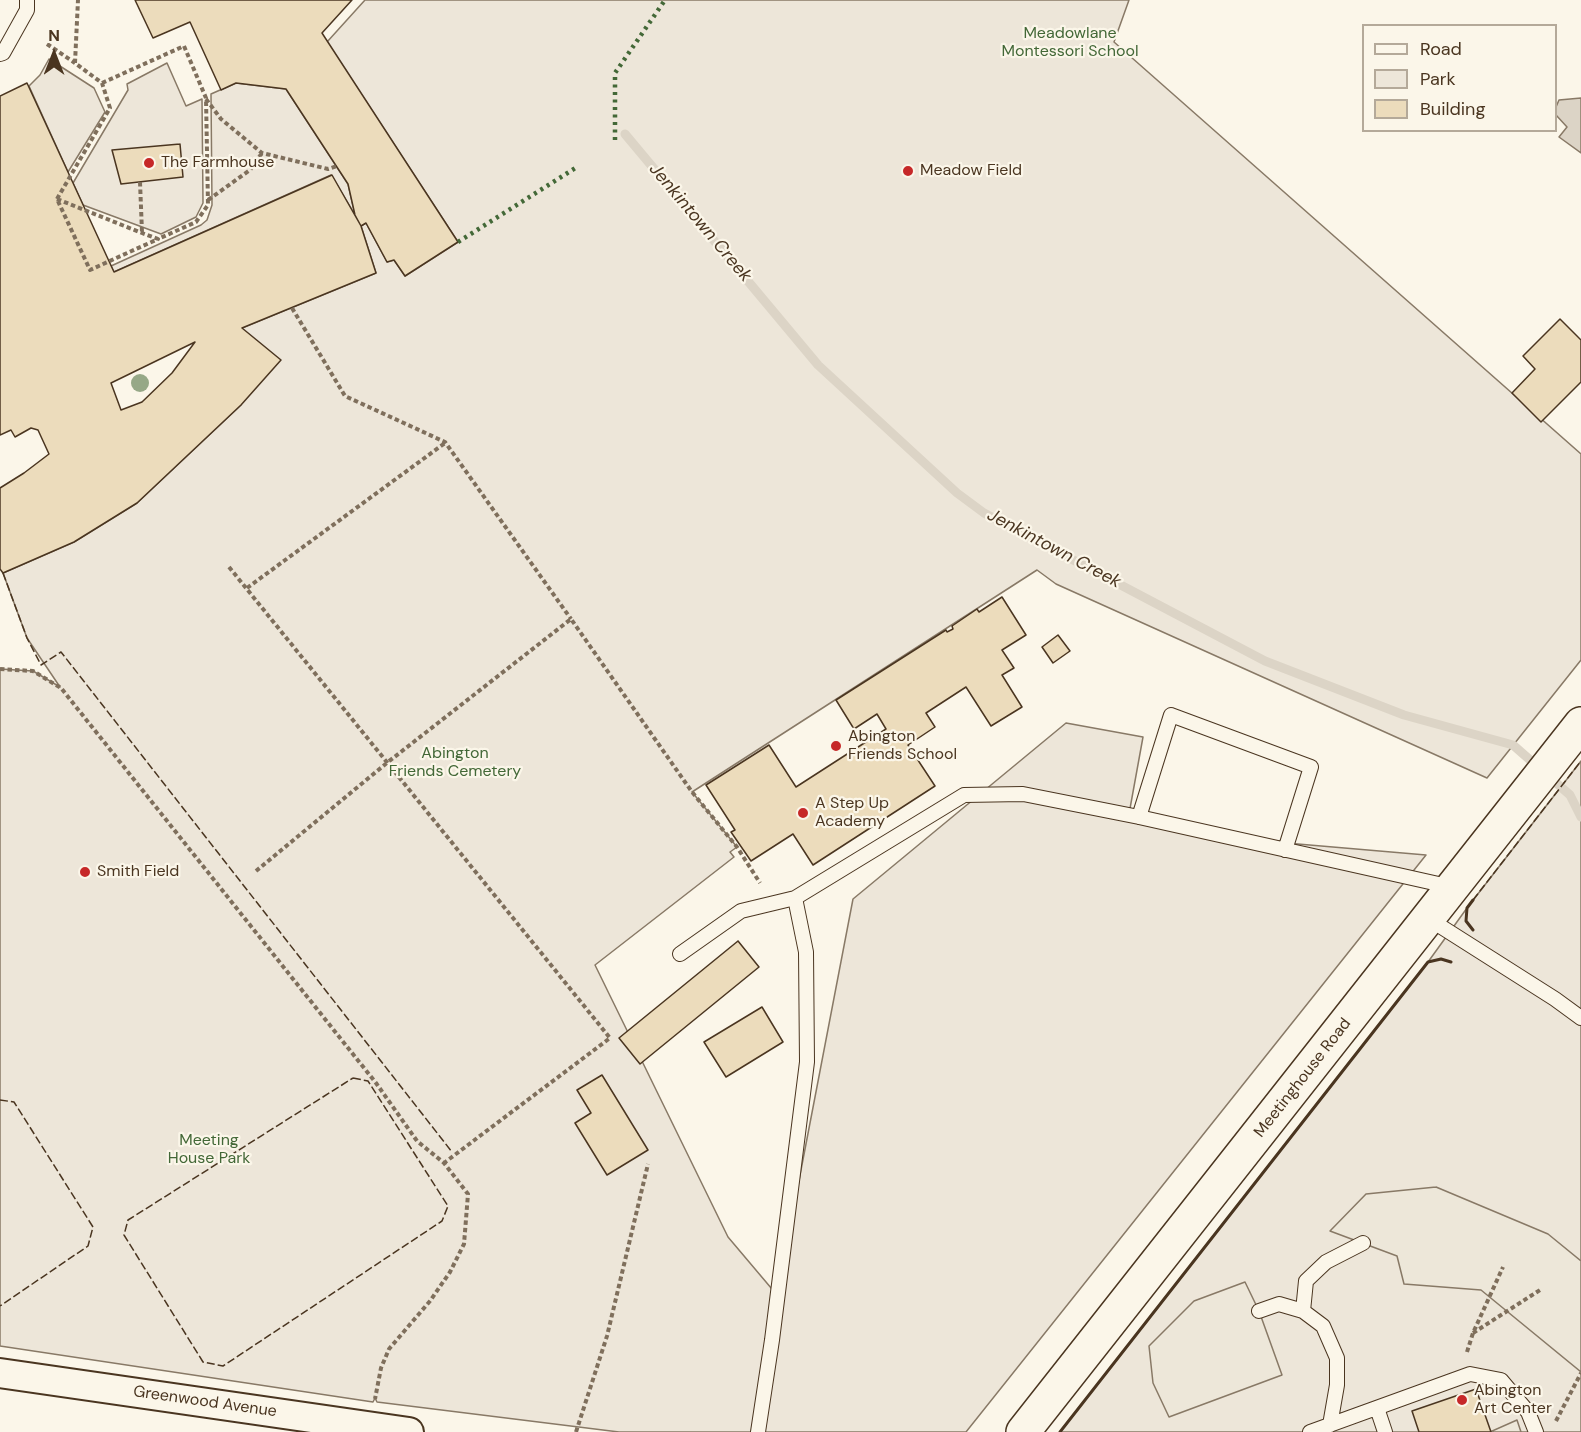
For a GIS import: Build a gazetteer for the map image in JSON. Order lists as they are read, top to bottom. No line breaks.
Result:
{"streets":{"street":["Meetinghouse Road","Greenwood Avenue"]},"water":["Jenkintown Creek"],"parks":["Meadowlane Montessori School","Abington Friends Cemetery","Meeting House Park"],"places":["The Farmhouse","Meadow Field","Abington Friends School","A Step Up Academy","Smith Field","Abington Art Center"],"legend":["Road","Park","Building"],"north":"top"}
